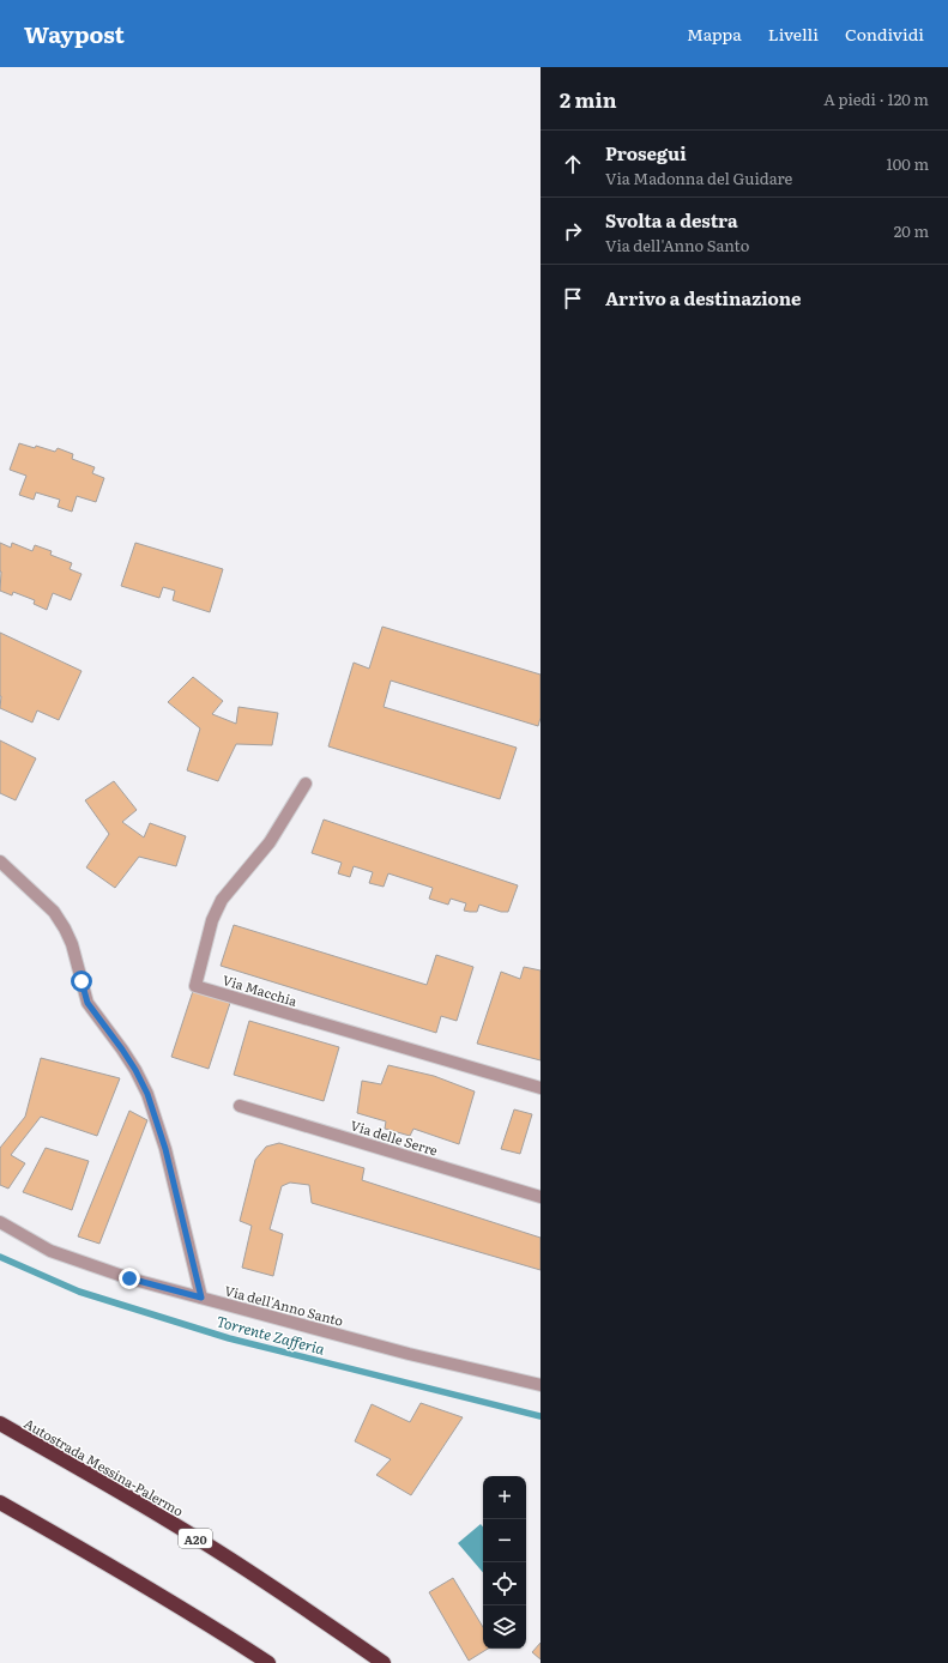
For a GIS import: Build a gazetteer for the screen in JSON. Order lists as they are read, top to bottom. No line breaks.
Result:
{"streets":{"highway":["Autostrada Messina-Palermo","A20"],"street":["Via Macchia","Via delle Serre","Via dell'Anno Santo"]},"water":["Torrente Zafferia"],"page":{"header":"Waypost","nav":["Mappa","Livelli","Condividi"],"heading":["2 min","A piedi · 120 m"],"list":[["Prosegui","Via Madonna del Guidare","100 m"],["Svolta a destra","Via dell'Anno Santo","20 m"],"Arrivo a destinazione"],"map_buttons":["+","−"]}}
